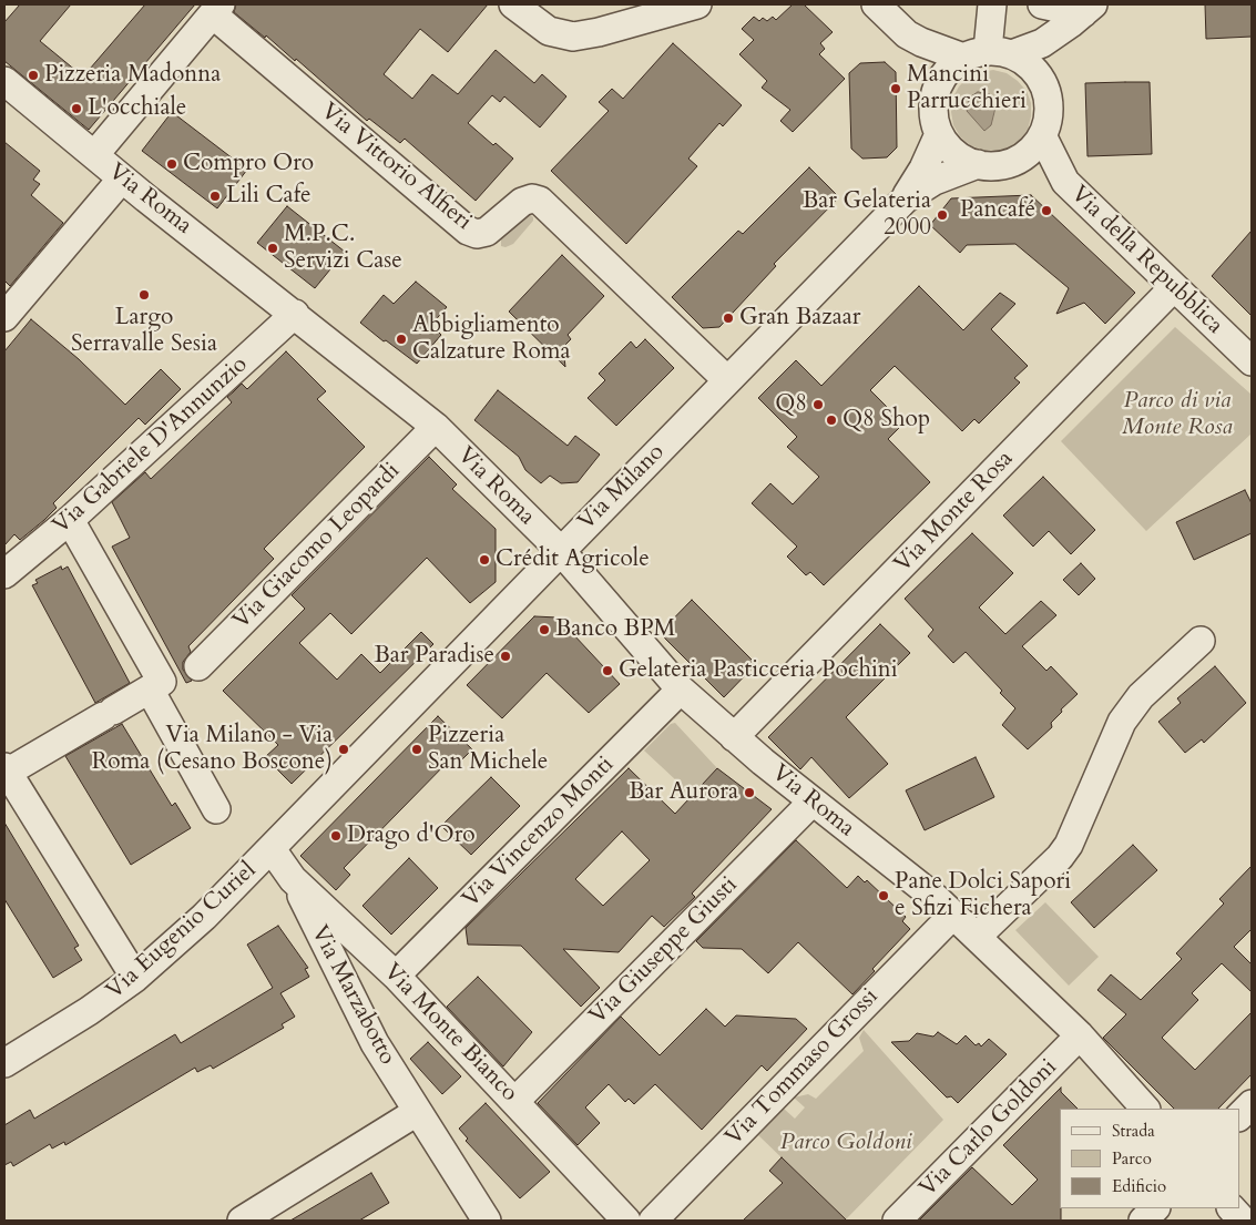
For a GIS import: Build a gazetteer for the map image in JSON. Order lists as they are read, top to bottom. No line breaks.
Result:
{"streets":{"street":["Via Vittorio Alfieri","Via Roma","Via della Repubblica","Via Gabriele D'Annunzio","Via Milano","Via Monte Rosa","Via Giacomo Leopardi","Via Vincenzo Monti","Via Eugenio Curiel","Via Giuseppe Giusti","Via Marzabotto","Via Monte Bianco","Via Tommaso Grossi","Via Carlo Goldoni"]},"crossings":[["Via Vittorio Alfieri","Via Milano"],["Via Roma","Via Gabriele D'Annunzio"],["Via Roma","Via Milano"],["Via Roma","Via Monte Rosa"],["Via Roma","Via Giacomo Leopardi"],["Via Roma","Via Vincenzo Monti"],["Via Roma","Via Giuseppe Giusti"],["Via Roma","Via Tommaso Grossi"],["Via Roma","Via Carlo Goldoni"],["Via della Repubblica","Via Milano"],["Via della Repubblica","Via Monte Rosa"],["Via Milano","Via Eugenio Curiel"],["Via Milano","Via Monte Bianco"],["Via Vincenzo Monti","Via Monte Bianco"],["Via Eugenio Curiel","Via Monte Bianco"],["Via Giuseppe Giusti","Via Monte Bianco"],["Via Marzabotto","Via Monte Bianco"]],"parks":["Parco di via Monte Rosa","Parco Goldoni"],"places":["Pizzeria Madonna","Mancini Parrucchieri","L'occhiale","Compro Oro","Lili Cafe","Pancafé","Bar Gelateria 2000","M.P.C. Servizi Case","Largo Serravalle Sesia","Gran Bazaar","Abbigliamento Calzature Roma","Q8","Q8 Shop","Crédit Agricole","Banco BPM","Bar Paradise","Gelateria Pasticceria Pochini","Via Milano - Via Roma (Cesano Boscone)","Pizzeria San Michele","Bar Aurora","Drago d'Oro","Pane Dolci Sapori e Sfizi Fichera"],"legend":["Strada","Parco","Edificio"]}
